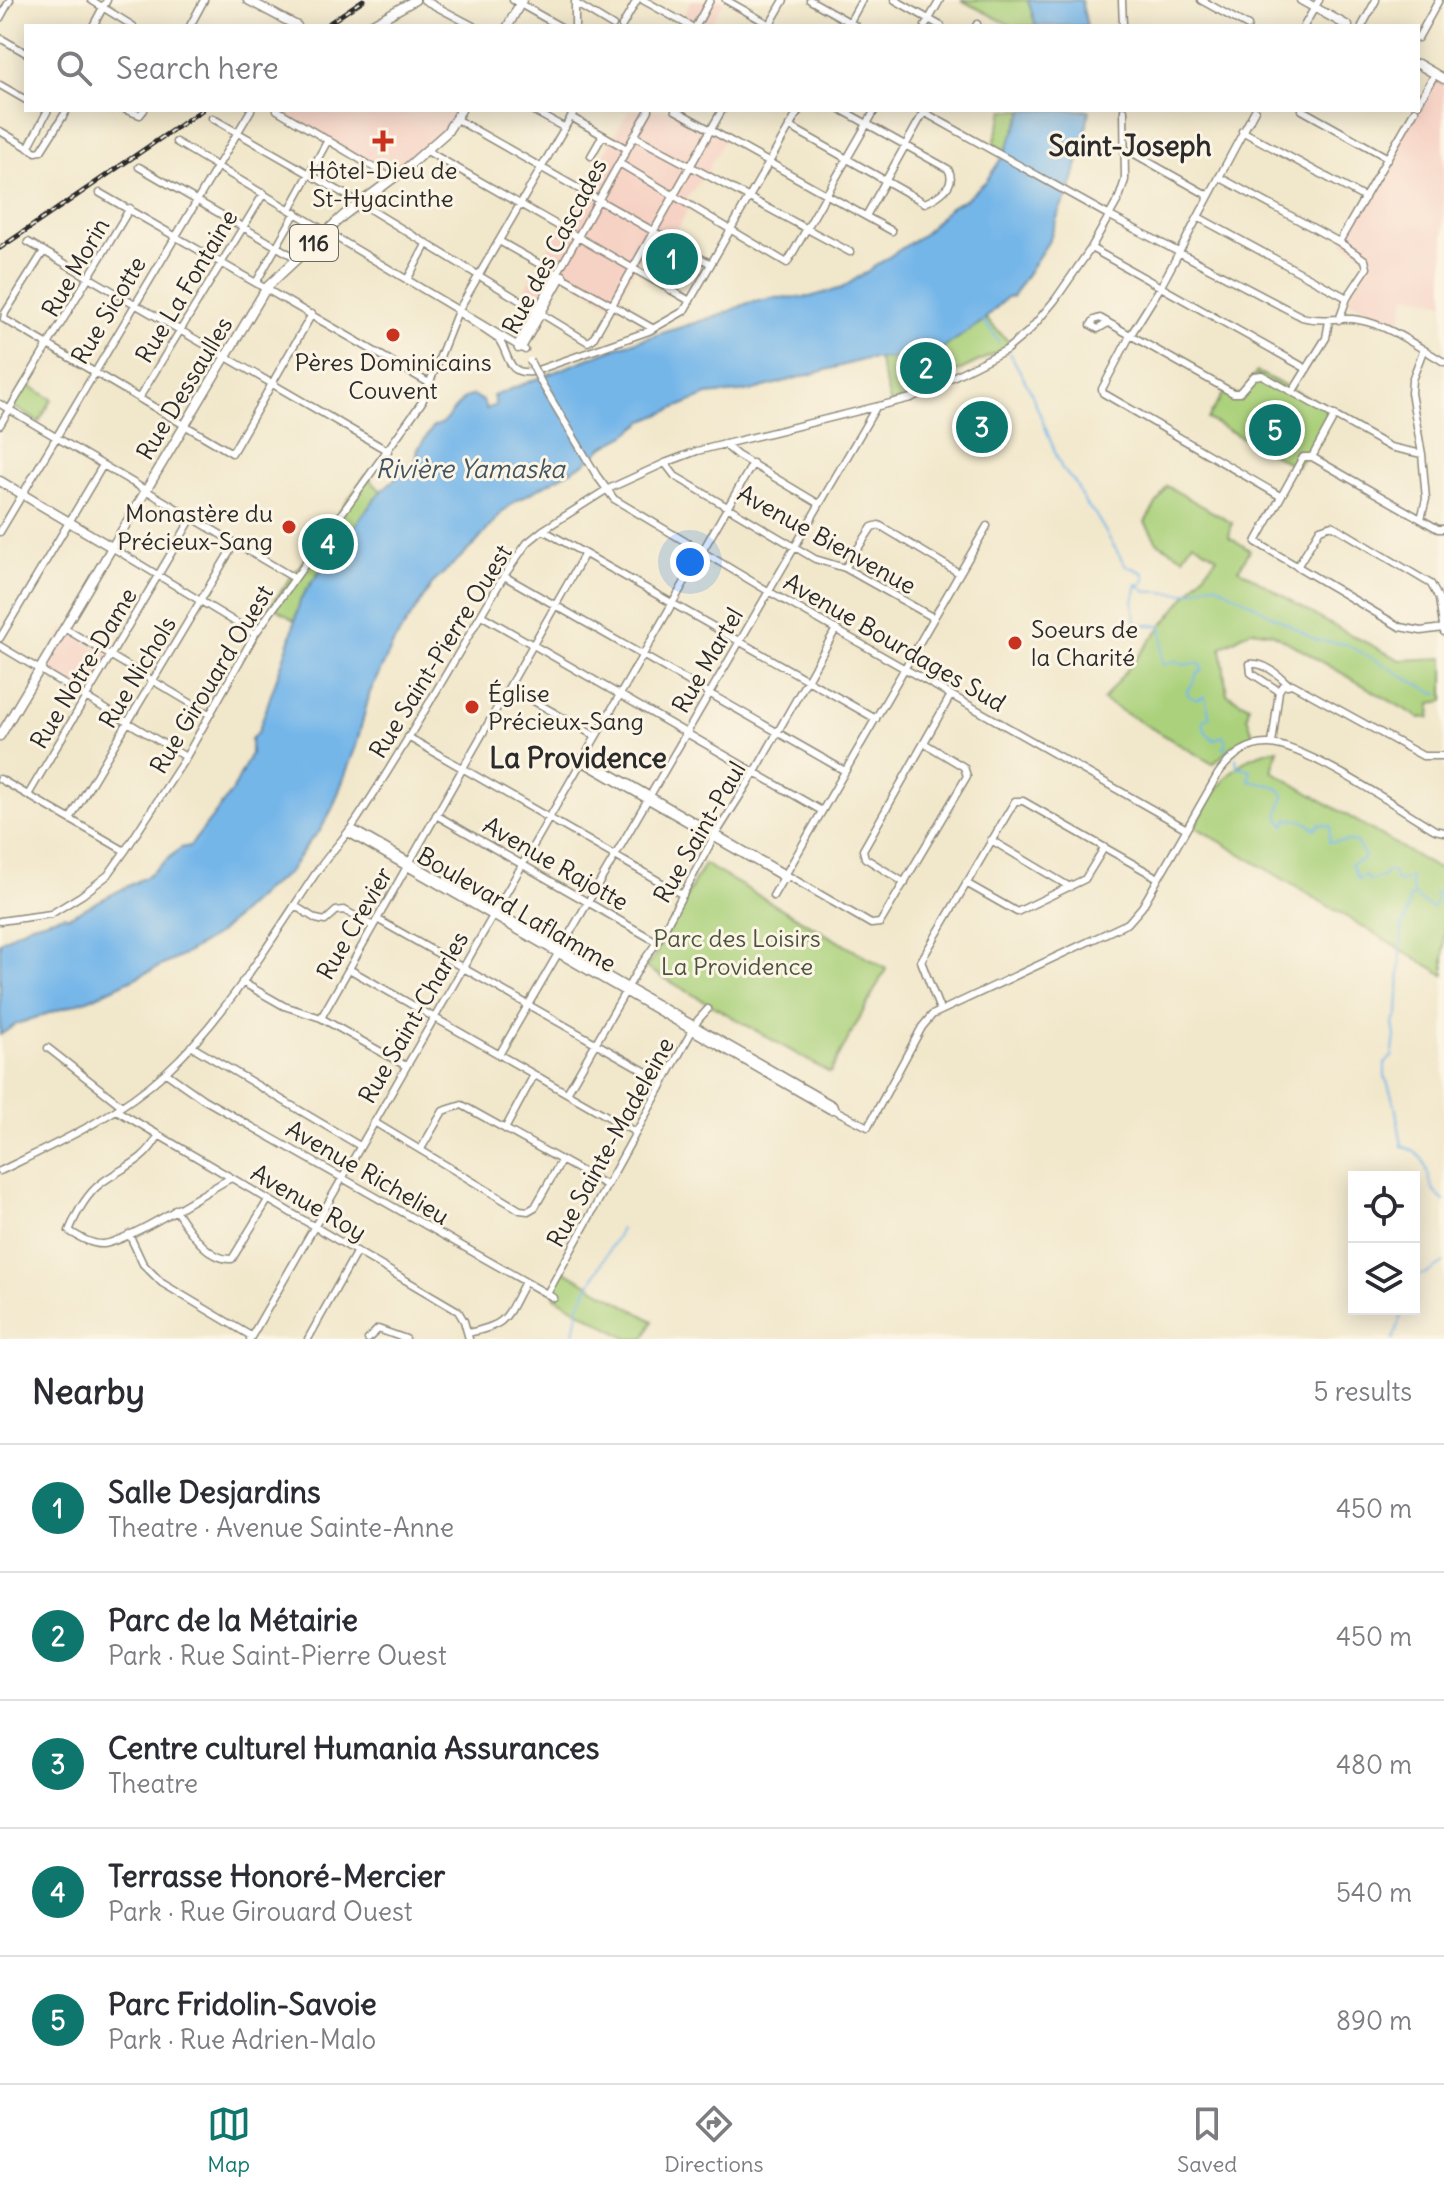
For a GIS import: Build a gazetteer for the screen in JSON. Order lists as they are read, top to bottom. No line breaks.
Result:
{"streets":{"main road":["116","Rue Dessaulles"],"street":["Rue des Cascades","Rue Morin","Rue La Fontaine","Rue Sicotte","Avenue Bienvenue","Avenue Bourdages Sud","Rue Saint-Pierre Ouest","Rue Martel","Rue Notre-Dame","Rue Nichols","Rue Girouard Ouest","Rue Saint-Paul","Avenue Rajotte","Boulevard Laflamme","Rue Crevier","Rue Saint-Charles","Rue Sainte-Madeleine","Avenue Richelieu","Avenue Roy"]},"crossings":[["Rue des Cascades","Avenue Bourdages Sud"],["Avenue Bienvenue","Rue Saint-Pierre Ouest"],["Avenue Bienvenue","Rue Martel"],["Avenue Bienvenue","Rue Saint-Charles"],["Avenue Bourdages Sud","Rue Saint-Pierre Ouest"],["Avenue Bourdages Sud","Rue Martel"],["Avenue Bourdages Sud","Rue Saint-Paul"],["Avenue Bourdages Sud","Rue Saint-Charles"],["Rue Saint-Pierre Ouest","Rue Martel"],["Rue Saint-Pierre Ouest","Boulevard Laflamme"],["Rue Saint-Pierre Ouest","Avenue Richelieu"],["Rue Saint-Pierre Ouest","Avenue Roy"],["Rue Martel","Avenue Rajotte"],["Rue Martel","Boulevard Laflamme"],["Rue Saint-Paul","Avenue Rajotte"],["Rue Saint-Paul","Boulevard Laflamme"],["Avenue Rajotte","Rue Crevier"],["Avenue Rajotte","Rue Saint-Charles"],["Boulevard Laflamme","Rue Crevier"],["Boulevard Laflamme","Rue Saint-Charles"],["Boulevard Laflamme","Rue Sainte-Madeleine"],["Rue Saint-Charles","Avenue Richelieu"],["Rue Saint-Charles","Avenue Roy"],["Rue Sainte-Madeleine","Avenue Richelieu"]],"districts":["Saint-Joseph","La Providence"],"water":["Rivière Yamaska"],"parks":["Parc des Loisirs La Providence"],"places":{"health":["Hôtel-Dieu de St-Hyacinthe"],"other":["Pères Dominicains Couvent","Monastère du Précieux-Sang","Soeurs de la Charité","Église Précieux-Sang"]},"page":{"search":"Search here","pins":["1","2","3","5","4"],"heading":["Nearby","5 results"],"list":[{"mark":"1","name":"Salle Desjardins","note":"Theatre · Avenue Sainte-Anne","value":"450 m"},{"mark":"2","name":"Parc de la Métairie","note":"Park · Rue Saint-Pierre Ouest","value":"450 m"},{"mark":"3","name":"Centre culturel Humania Assurances","note":"Theatre","value":"480 m"},{"mark":"4","name":"Terrasse Honoré-Mercier","note":"Park · Rue Girouard Ouest","value":"540 m"},{"mark":"5","name":"Parc Fridolin-Savoie","note":"Park · Rue Adrien-Malo","value":"890 m"}],"nav":["Map","Directions","Saved"]}}
